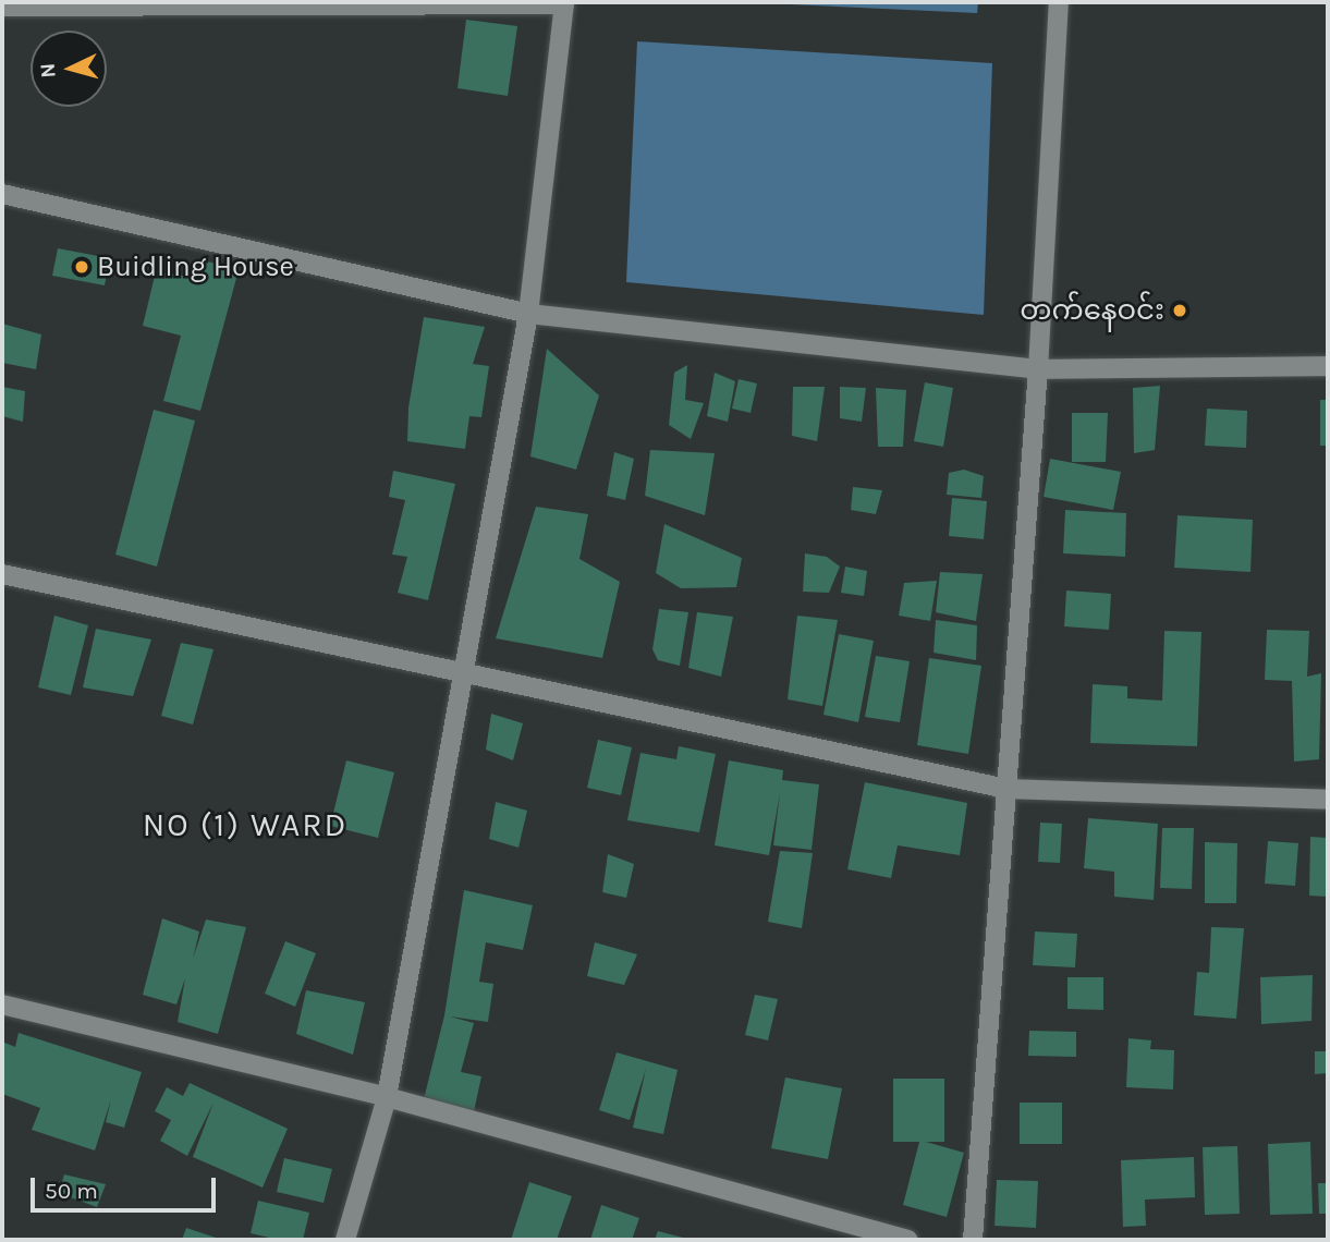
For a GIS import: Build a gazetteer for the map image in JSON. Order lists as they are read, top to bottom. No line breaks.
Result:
{"districts":["NO (1) WARD"],"places":["Buidling House","တက်နေဝင်း"],"scale_bar":"50 m","north":"left"}
